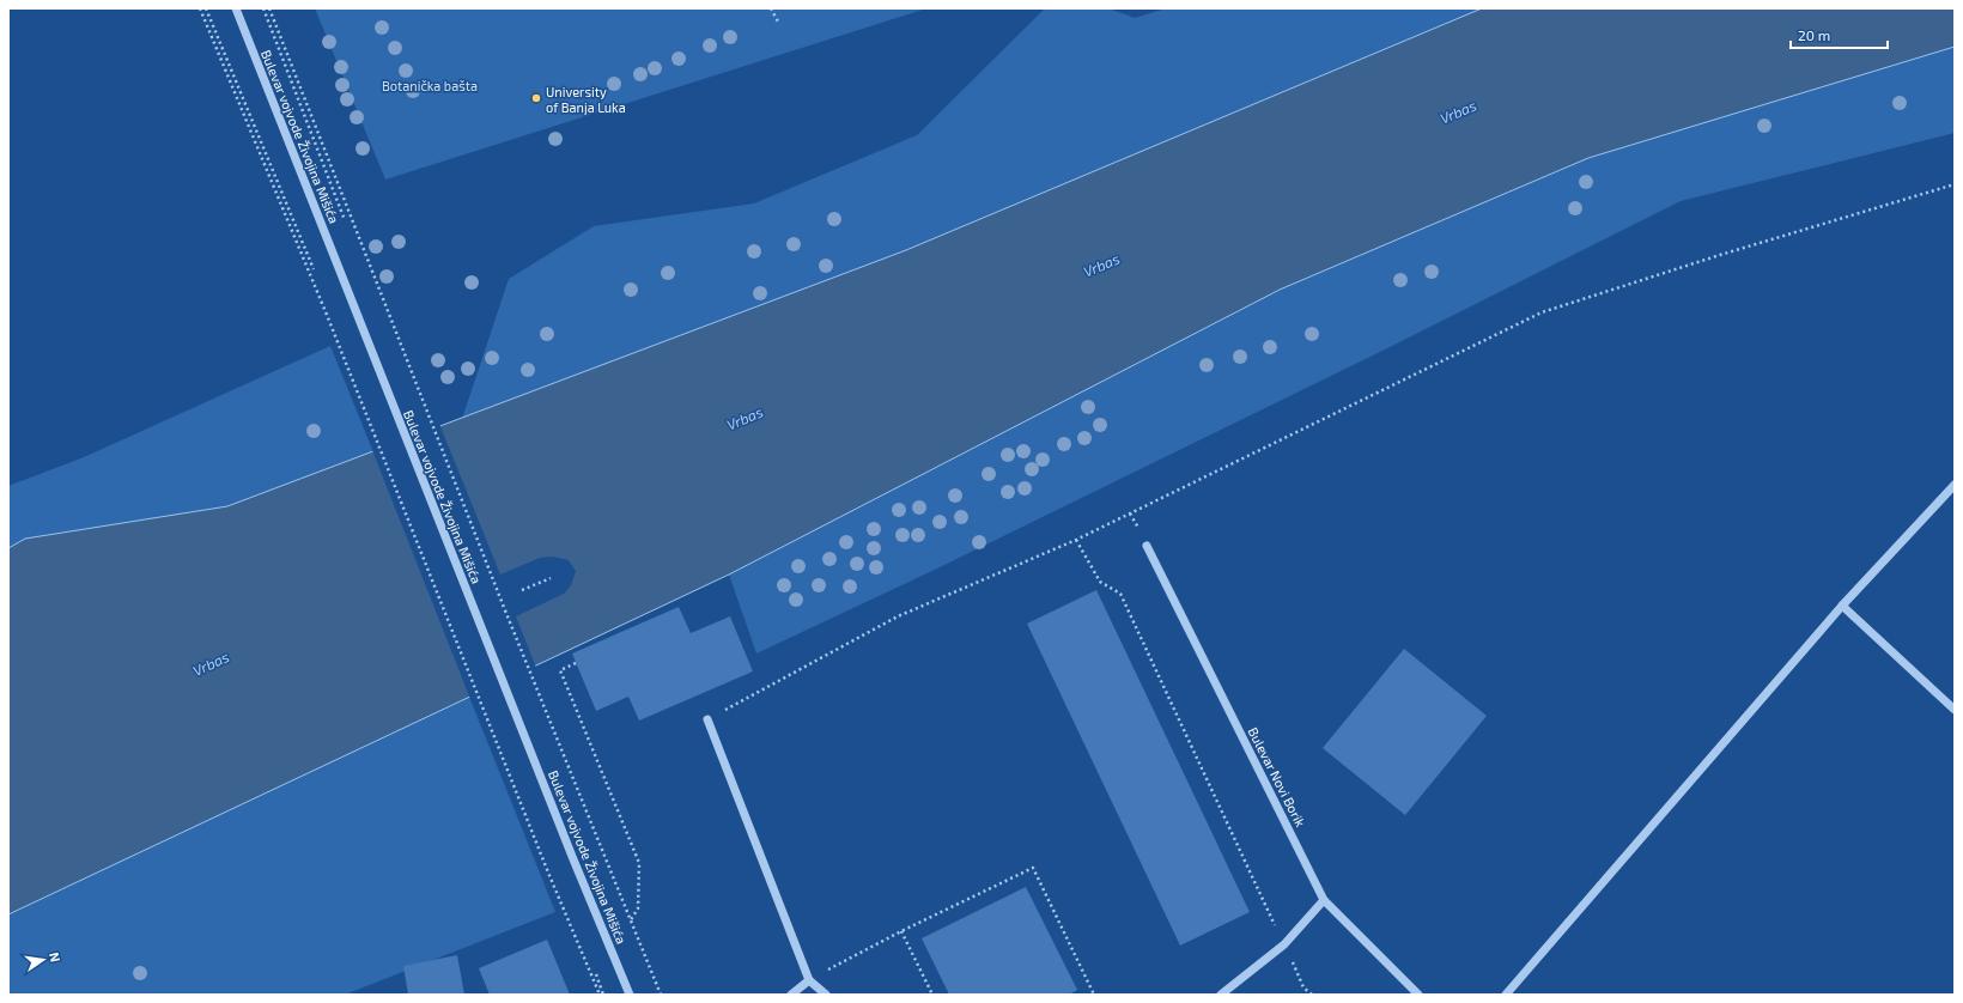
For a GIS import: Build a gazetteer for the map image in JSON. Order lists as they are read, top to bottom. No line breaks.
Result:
{"streets":{"street":["Bulevar vojvode Živojina Mišića","Bulevar Novi Borik"]},"water":["Vrbas"],"parks":["Botanička bašta"],"places":["University of Banja Luka"],"scale_bar":"20 m","north":"right"}
